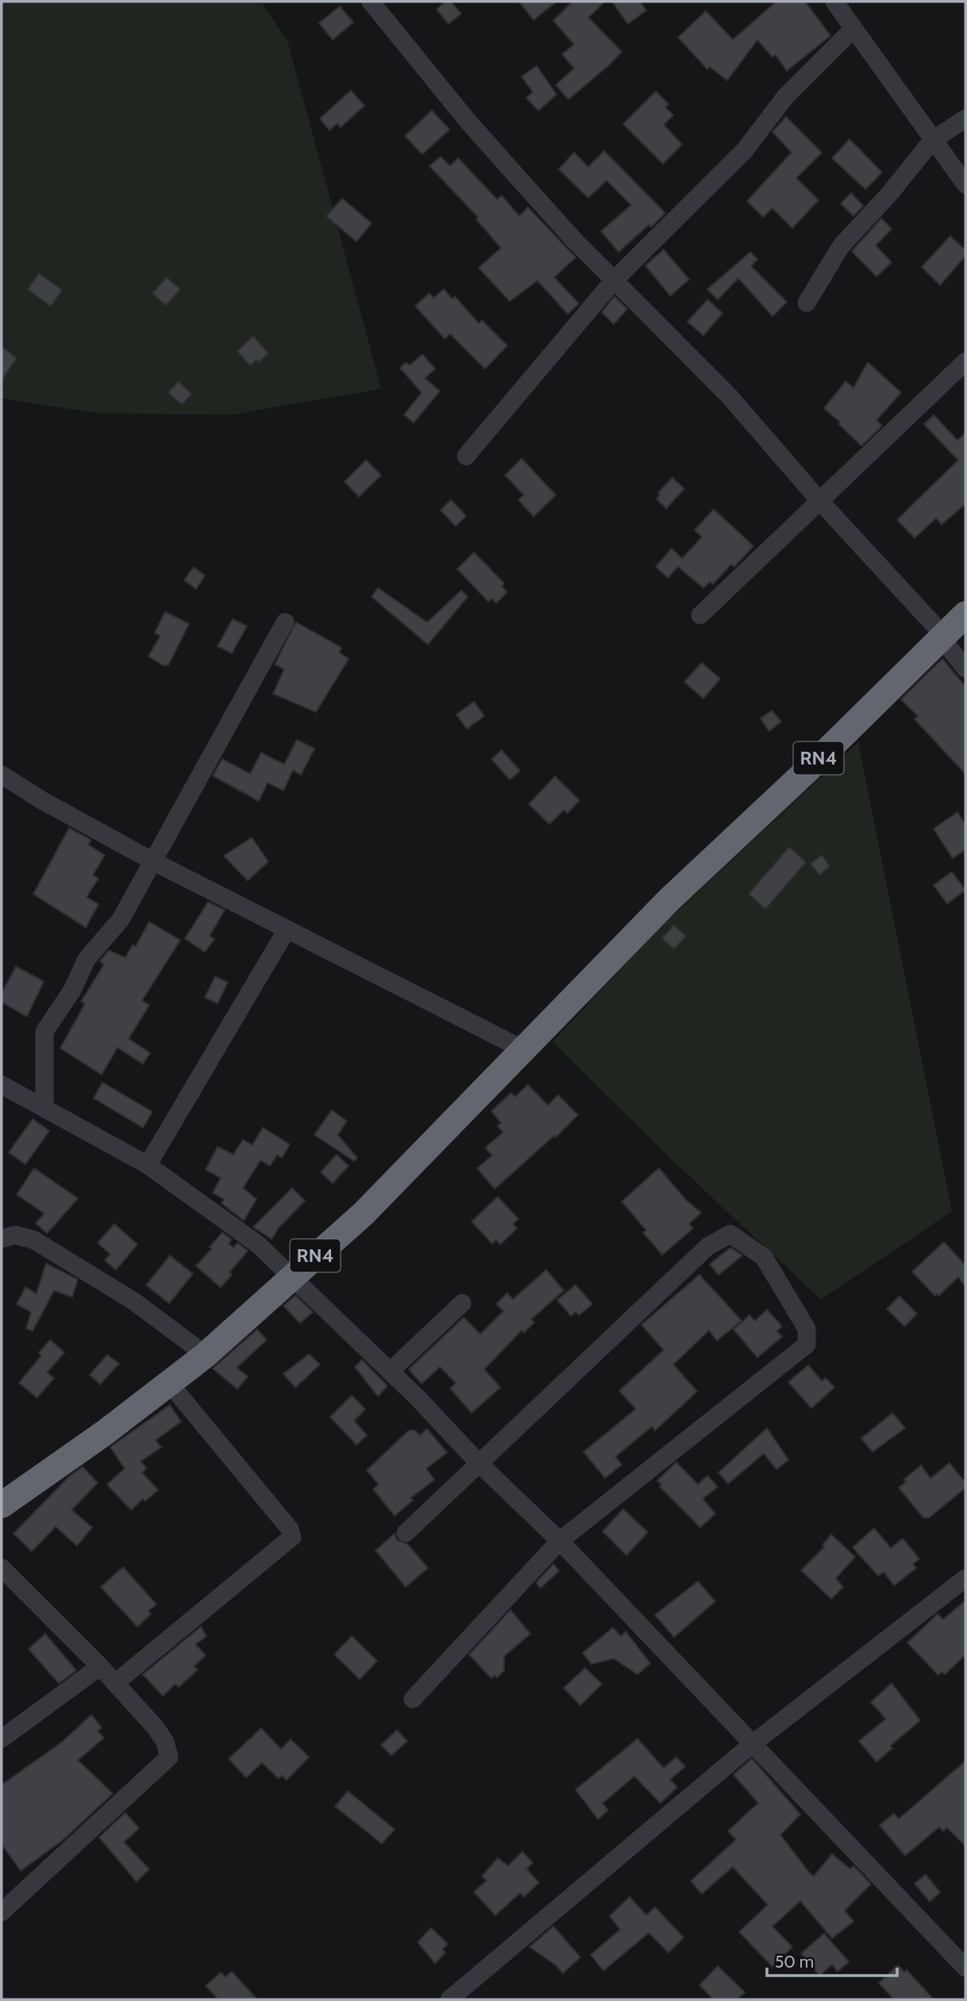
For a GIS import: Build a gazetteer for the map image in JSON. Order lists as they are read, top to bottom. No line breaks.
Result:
{"streets":{"highway":["RN4"]},"scale_bar":"50 m"}
